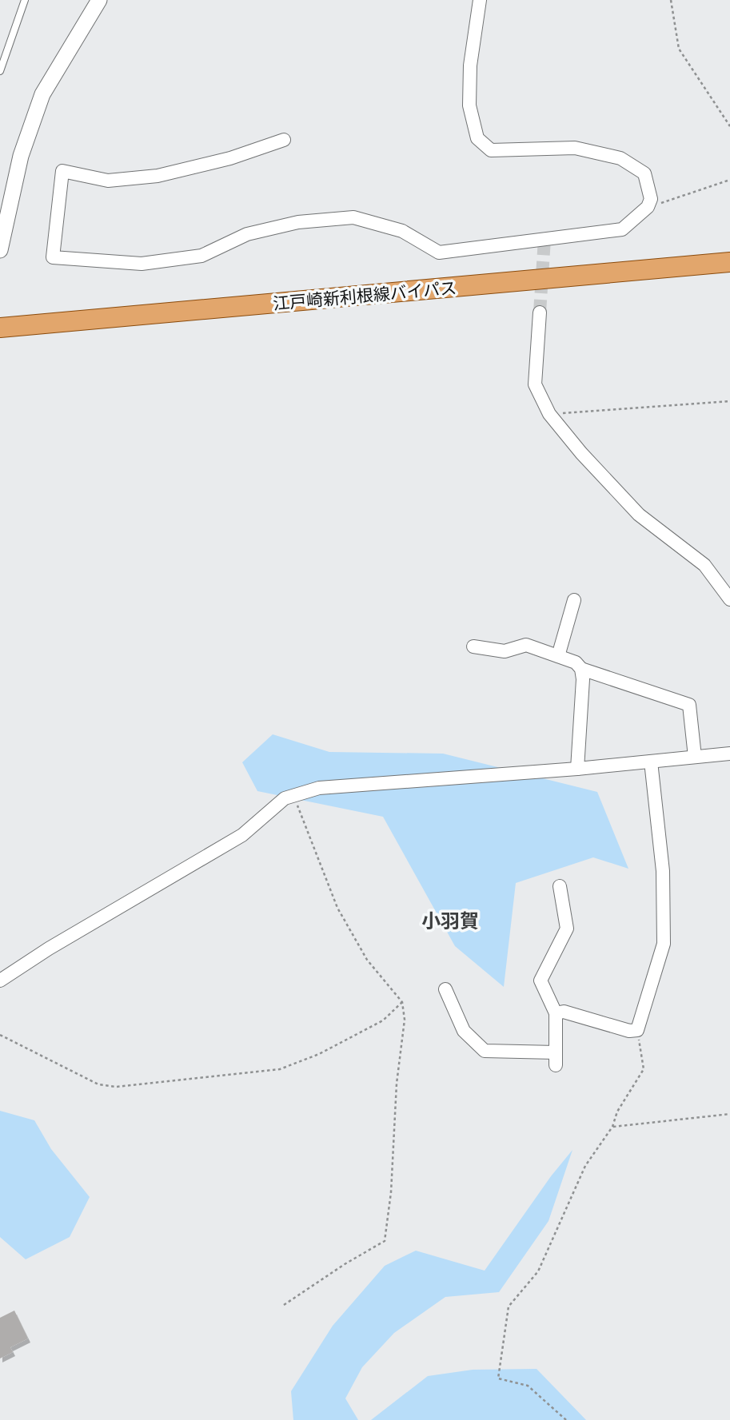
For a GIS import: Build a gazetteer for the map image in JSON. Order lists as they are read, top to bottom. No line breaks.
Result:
{"streets":{"main road":["江戸崎新利根線バイパス"]},"districts":["小羽賀"]}
